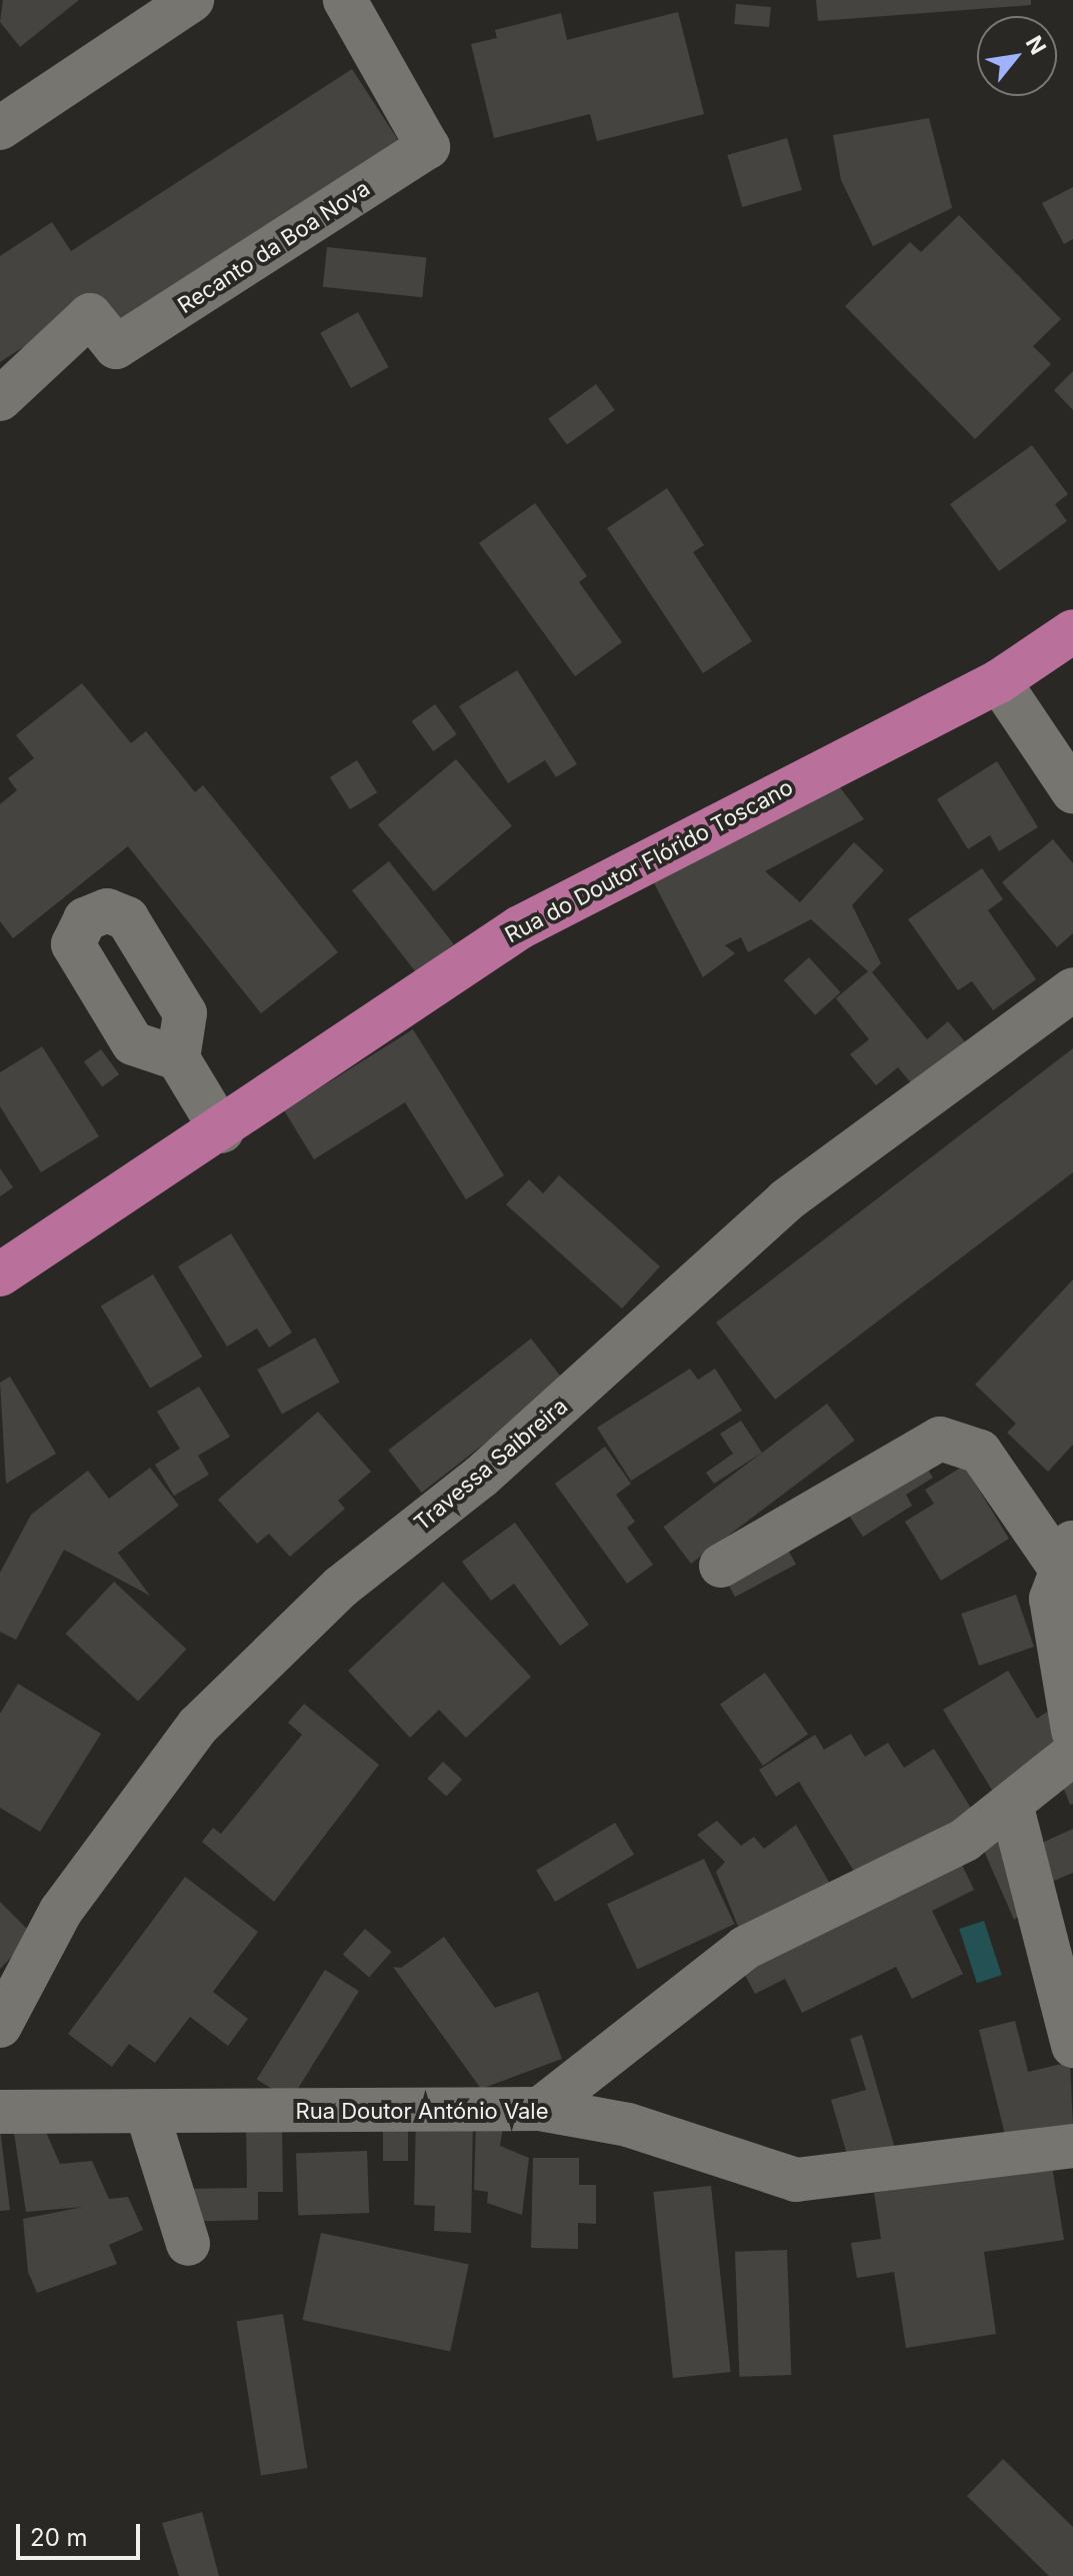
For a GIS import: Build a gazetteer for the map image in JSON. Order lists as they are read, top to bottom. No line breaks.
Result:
{"streets":{"main road":["Rua do Doutor Flórido Toscano"],"street":["Recanto da Boa Nova","Travessa Saibreira","Rua Doutor António Vale"]},"scale_bar":"20 m","north":"top right"}
